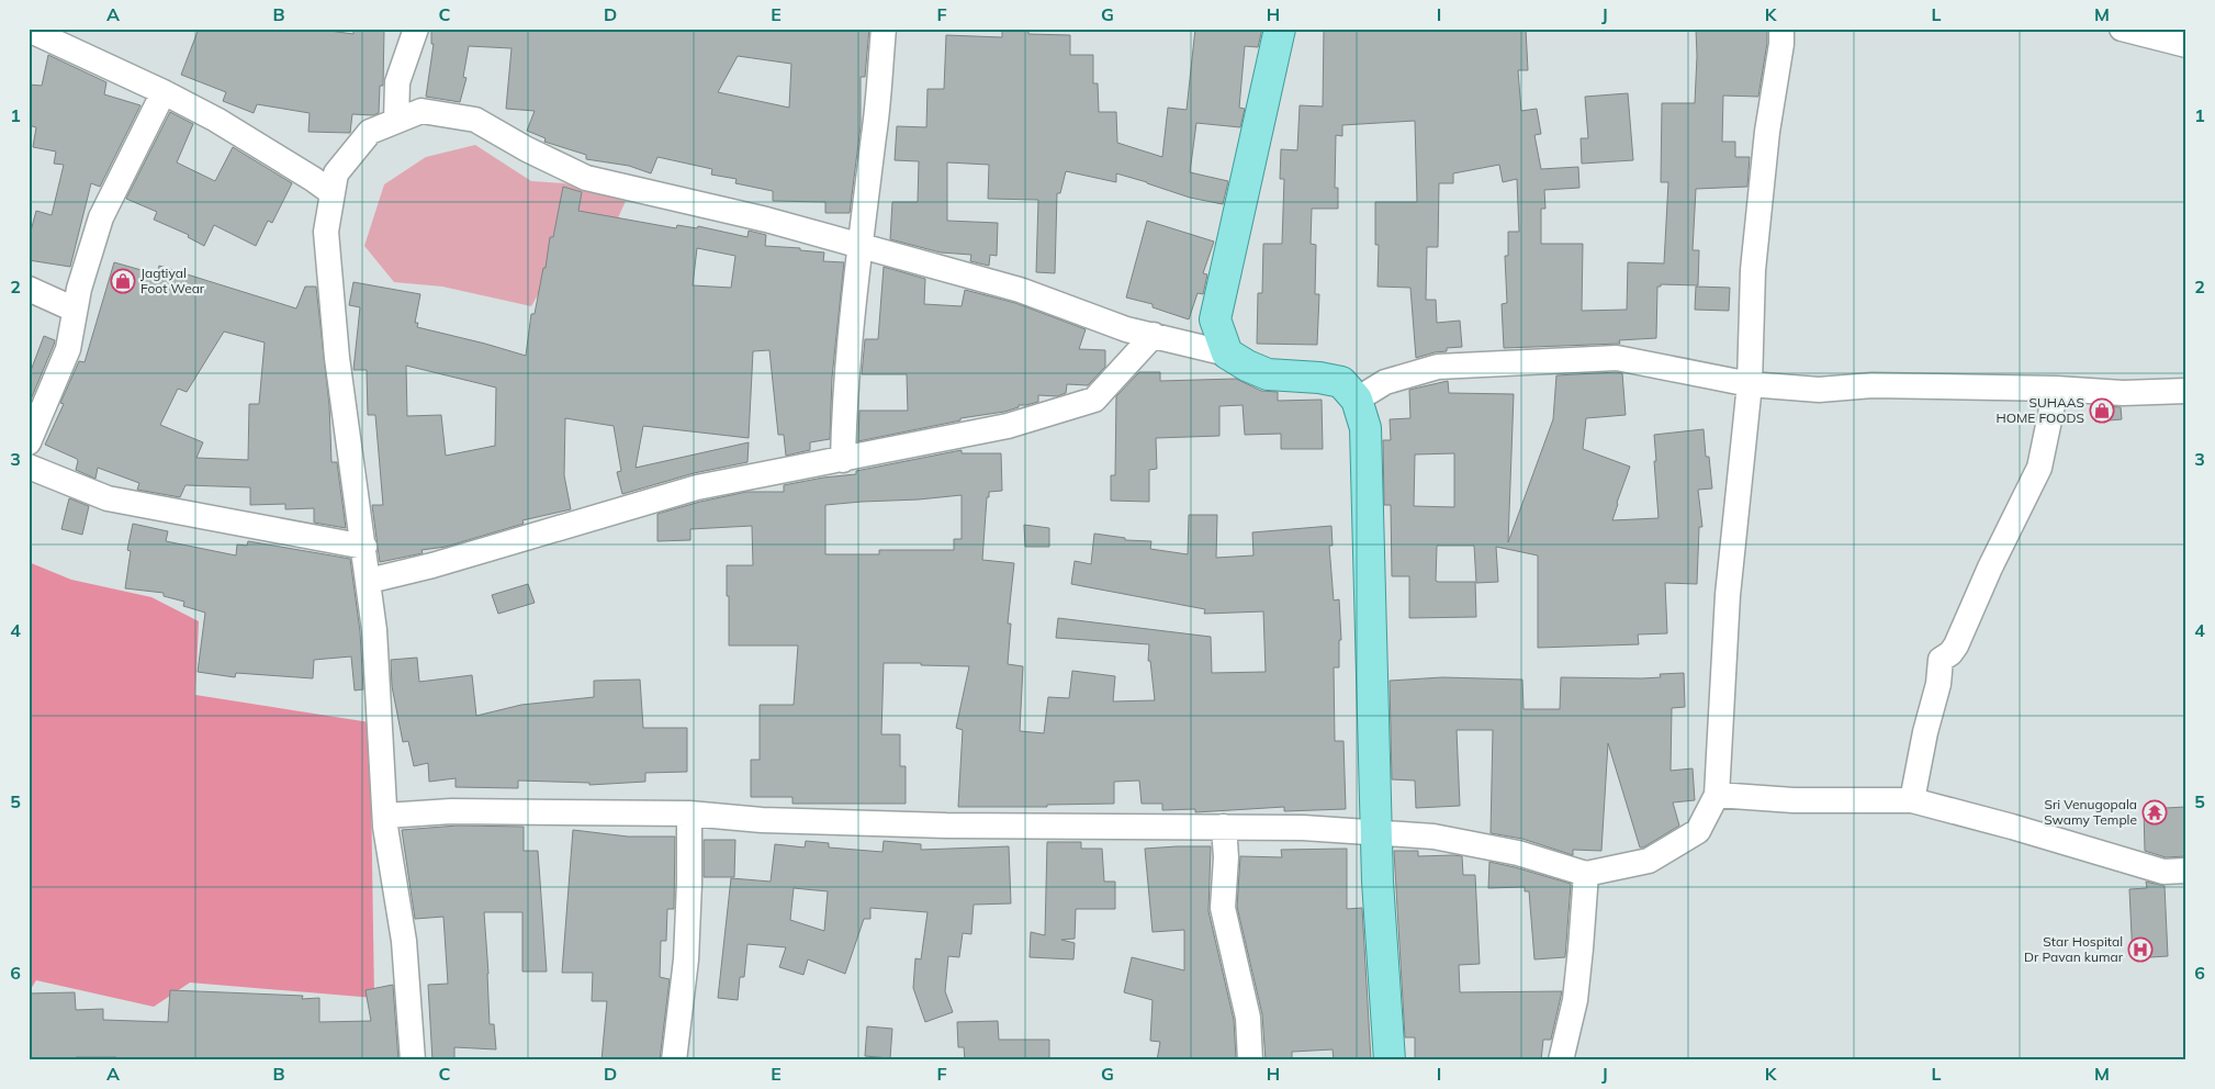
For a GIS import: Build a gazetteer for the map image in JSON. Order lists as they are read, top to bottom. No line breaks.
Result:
{"places":{"shop":["Jagtiyal Foot Wear","SUHAAS HOME FOODS"],"temple":["Sri Venugopala Swamy Temple"],"hospital":["Star Hospital Dr Pavan kumar"]},"grid":{"columns":["A","B","C","D","E","F","G","H","I","J","K","L","M"],"rows":["1","2","3","4","5","6"]}}
